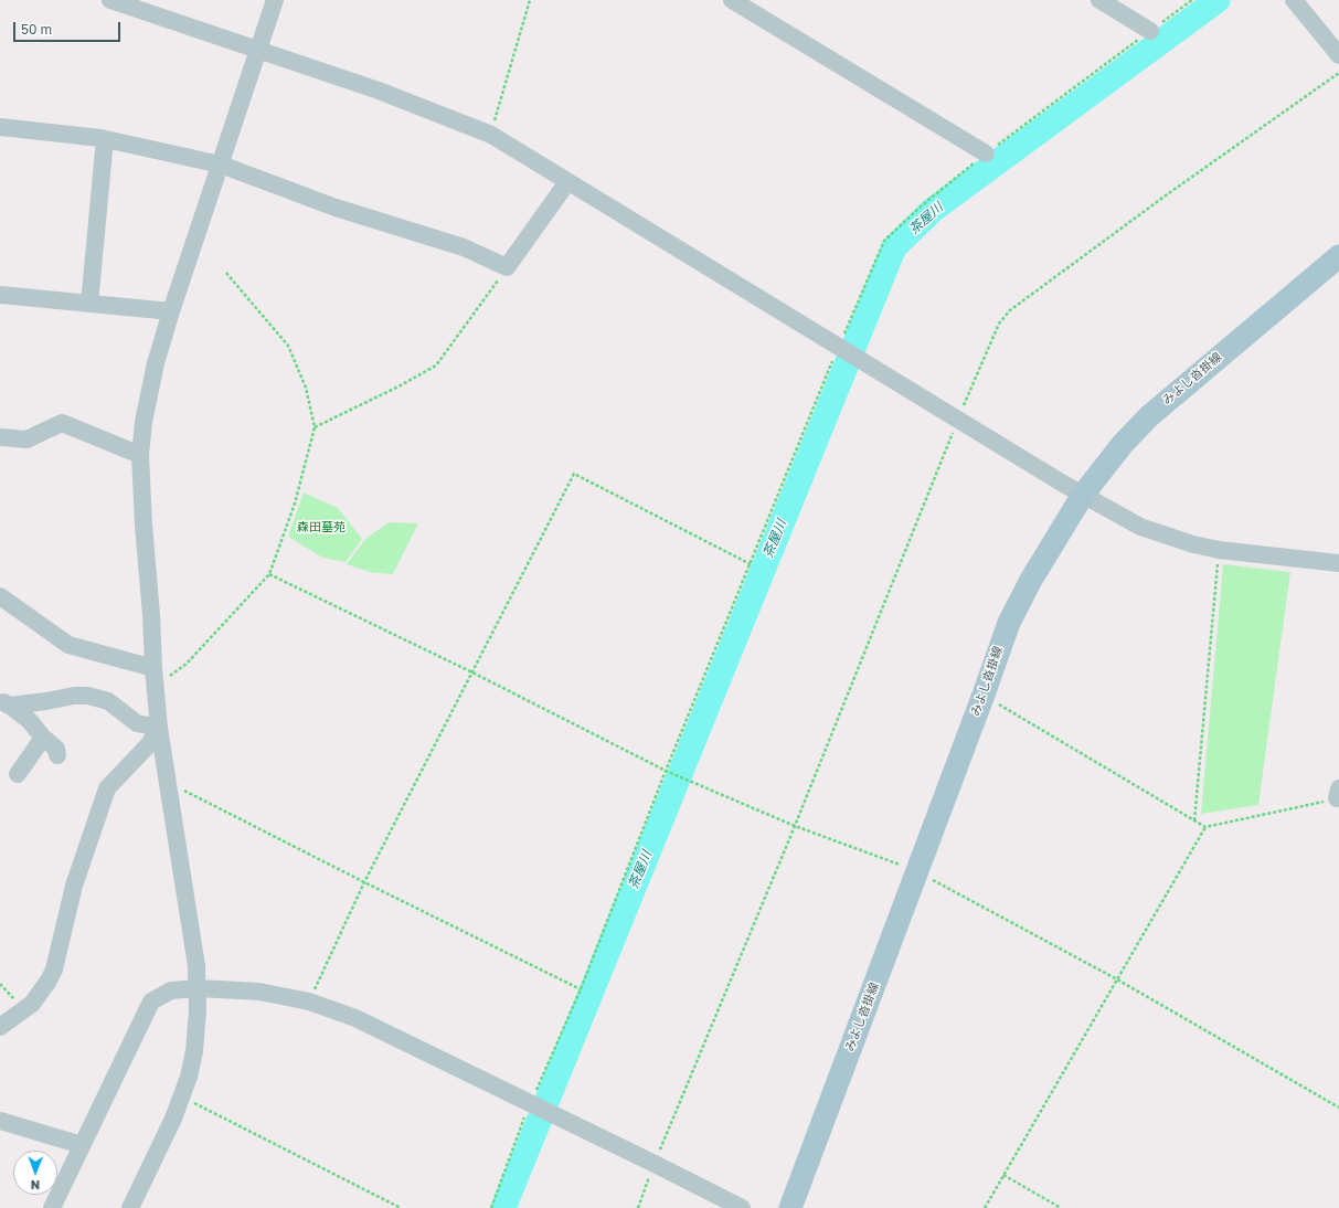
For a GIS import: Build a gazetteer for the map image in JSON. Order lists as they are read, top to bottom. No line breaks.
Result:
{"streets":{"main road":["みよし沓掛線"]},"water":["茶屋川"],"parks":["森田墓苑"],"scale_bar":"50 m","north":"bottom"}
